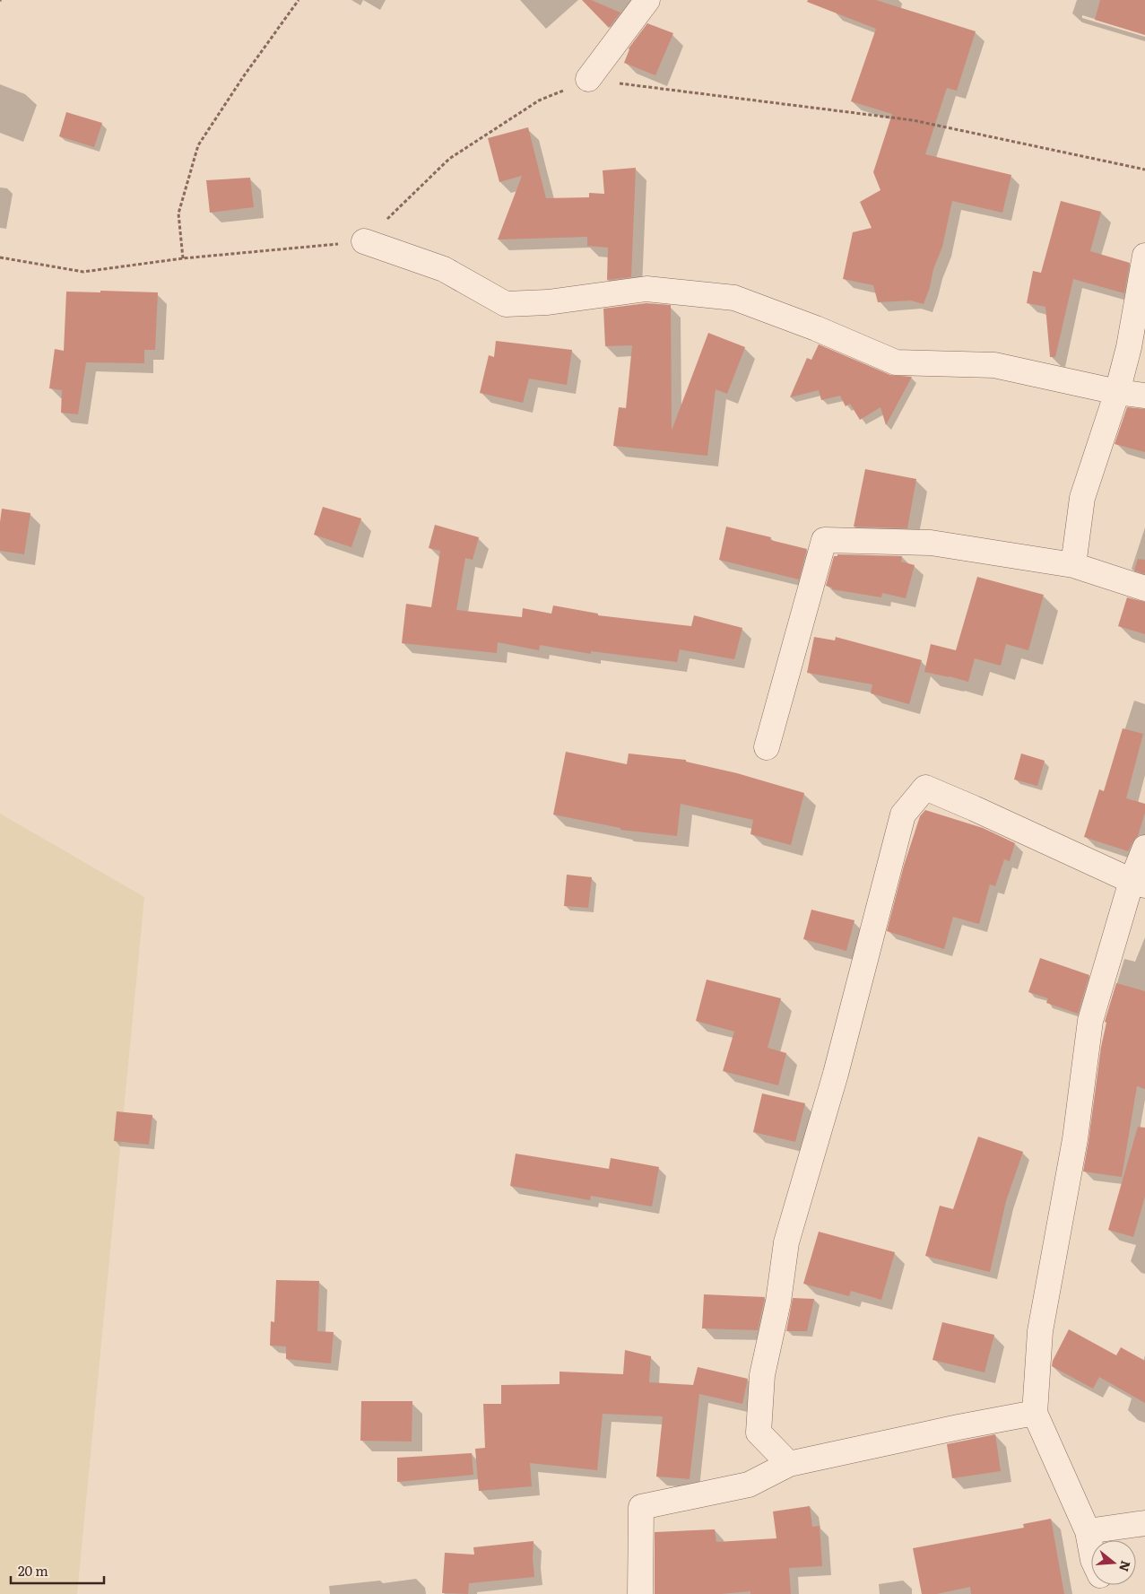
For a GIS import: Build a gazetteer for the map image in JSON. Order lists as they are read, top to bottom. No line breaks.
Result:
{"scale_bar":"20 m","north":"right"}
